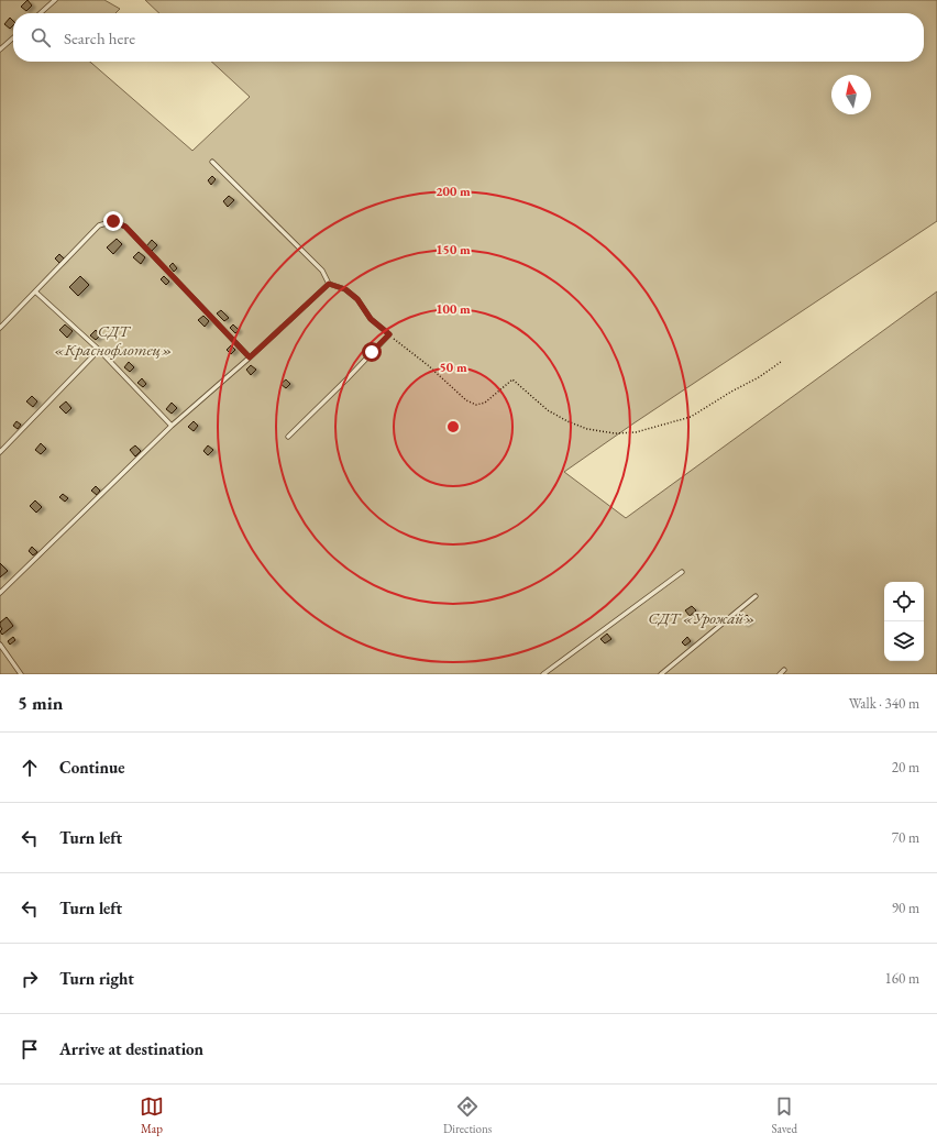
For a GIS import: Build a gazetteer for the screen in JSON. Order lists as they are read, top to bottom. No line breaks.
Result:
{"parks":["СДТ «Краснофлотец»","СДТ «Урожай»"],"north":"top","page":{"search":"Search here","heading":["5 min","Walk · 340 m"],"list":[["Continue","20 m"],["Turn left","70 m"],["Turn left","90 m"],["Turn right","160 m"],"Arrive at destination"],"nav":["Map","Directions","Saved"]},"rings":["200 m","150 m","100 m","50 m"]}
